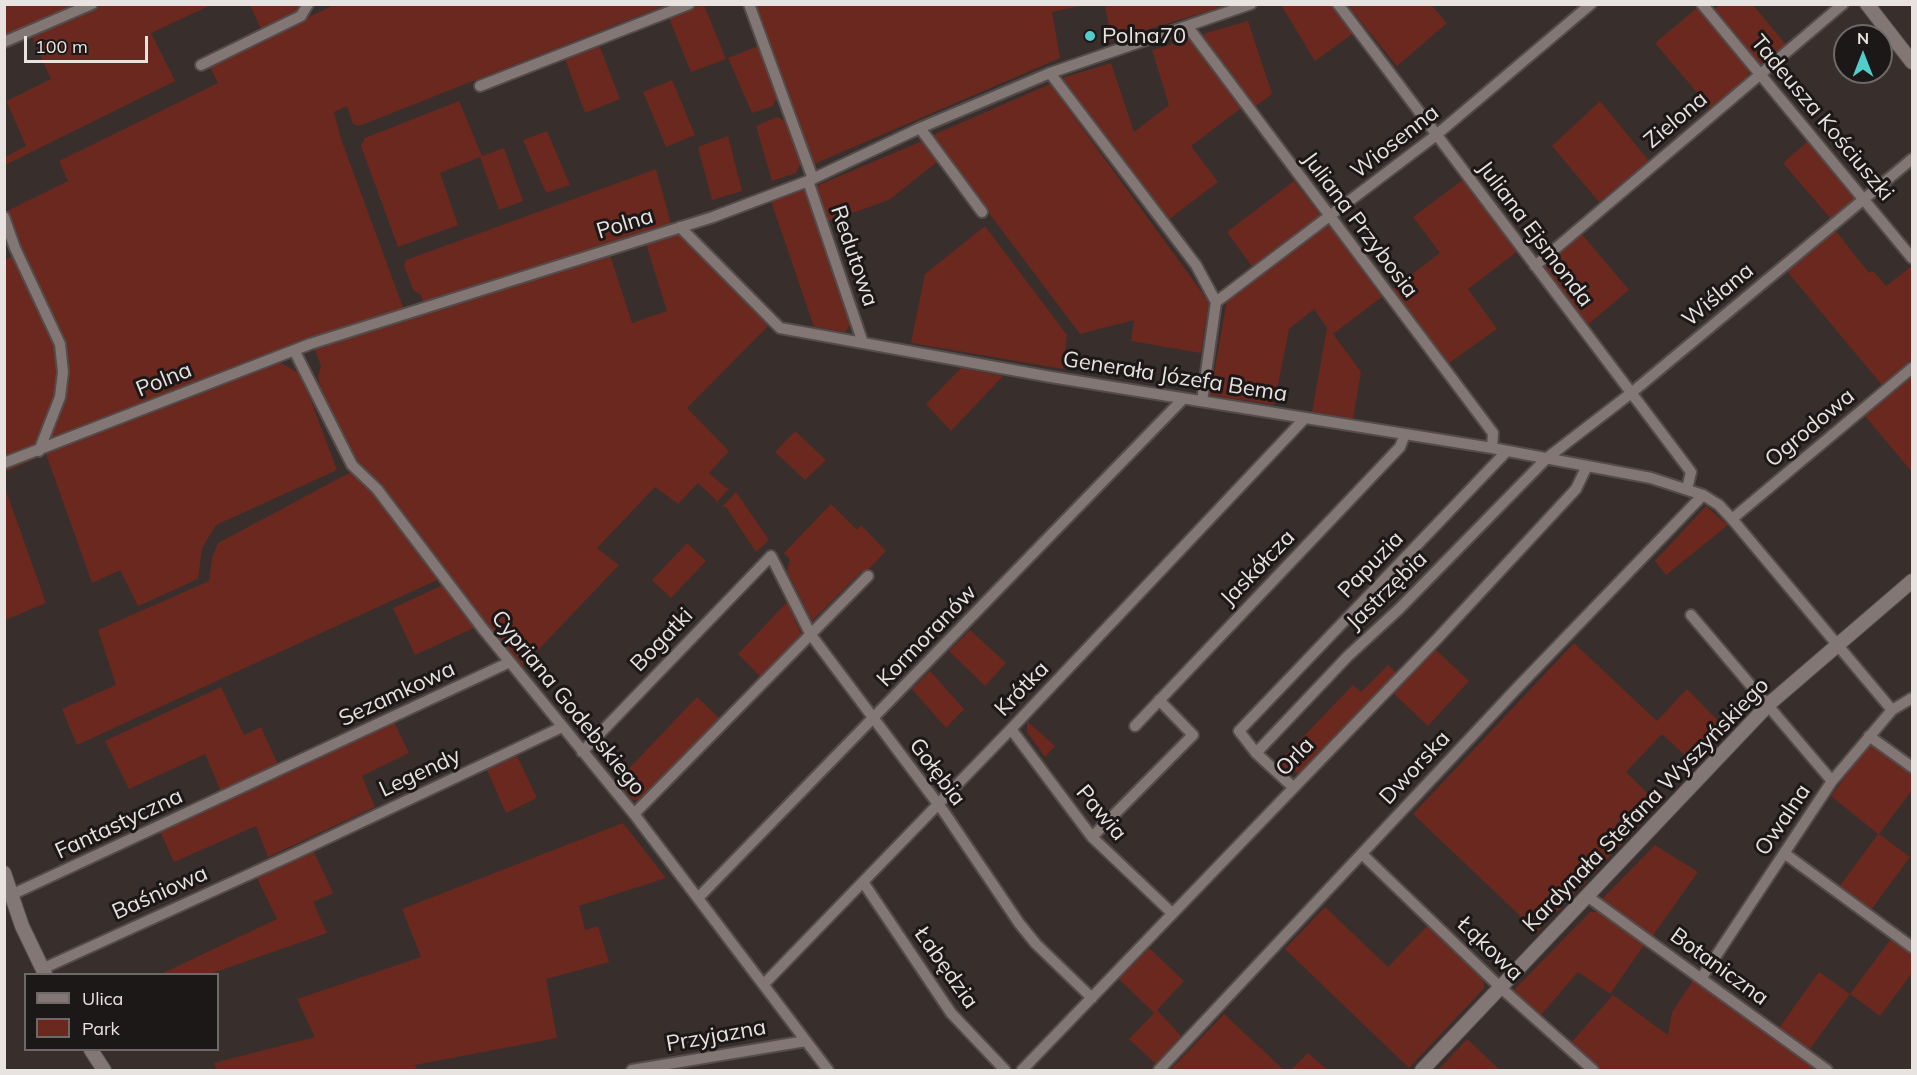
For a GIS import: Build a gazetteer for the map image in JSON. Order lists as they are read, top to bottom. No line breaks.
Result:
{"streets":{"main road":["Kardynała Stefana Wyszyńskiego"],"street":["Tadeusza Kościuszki","Zielona","Wiosenna","Polna","Juliana Przybosia","Juliana Ejsmonda","Redutowa","Wiślana","Generała Józefa Bema","Ogrodowa","Papuzia","Jaskółcza","Jastrzębia","Kormoranów","Bogatki","Krótka","Sezamkowa","Cypriana Godebskiego","Orla","Dworska","Gołębia","Legendy","Pawia","Owalna","Fantastyczna","Baśniowa","Łąkowa","Botaniczna","Łabędzia","Przyjazna"]},"crossings":[["Tadeusza Kościuszki","Zielona"],["Tadeusza Kościuszki","Wiślana"],["Zielona","Juliana Ejsmonda"],["Wiosenna","Juliana Przybosia"],["Wiosenna","Juliana Ejsmonda"],["Polna","Juliana Przybosia"],["Polna","Redutowa"],["Polna","Generała Józefa Bema"],["Polna","Cypriana Godebskiego"],["Juliana Przybosia","Generała Józefa Bema"],["Juliana Ejsmonda","Wiślana"],["Juliana Ejsmonda","Generała Józefa Bema"],["Redutowa","Generała Józefa Bema"],["Wiślana","Generała Józefa Bema"],["Wiślana","Jastrzębia"],["Generała Józefa Bema","Papuzia"],["Generała Józefa Bema","Jaskółcza"],["Generała Józefa Bema","Jastrzębia"],["Generała Józefa Bema","Kormoranów"],["Generała Józefa Bema","Krótka"],["Generała Józefa Bema","Orla"],["Generała Józefa Bema","Dworska"],["Papuzia","Jastrzębia"],["Kormoranów","Cypriana Godebskiego"],["Kormoranów","Gołębia"],["Bogatki","Cypriana Godebskiego"],["Bogatki","Gołębia"],["Krótka","Cypriana Godebskiego"],["Krótka","Gołębia"],["Krótka","Pawia"],["Krótka","Łabędzia"],["Sezamkowa","Cypriana Godebskiego"],["Sezamkowa","Fantastyczna"],["Cypriana Godebskiego","Legendy"],["Cypriana Godebskiego","Przyjazna"],["Orla","Gołębia"],["Orla","Pawia"],["Dworska","Łąkowa"],["Legendy","Baśniowa"],["Kardynała Stefana Wyszyńskiego","Łąkowa"],["Kardynała Stefana Wyszyńskiego","Botaniczna"],["Owalna","Botaniczna"]],"places":["Polna70"],"legend":["Ulica","Park"],"scale_bar":"100 m","north":"top"}
